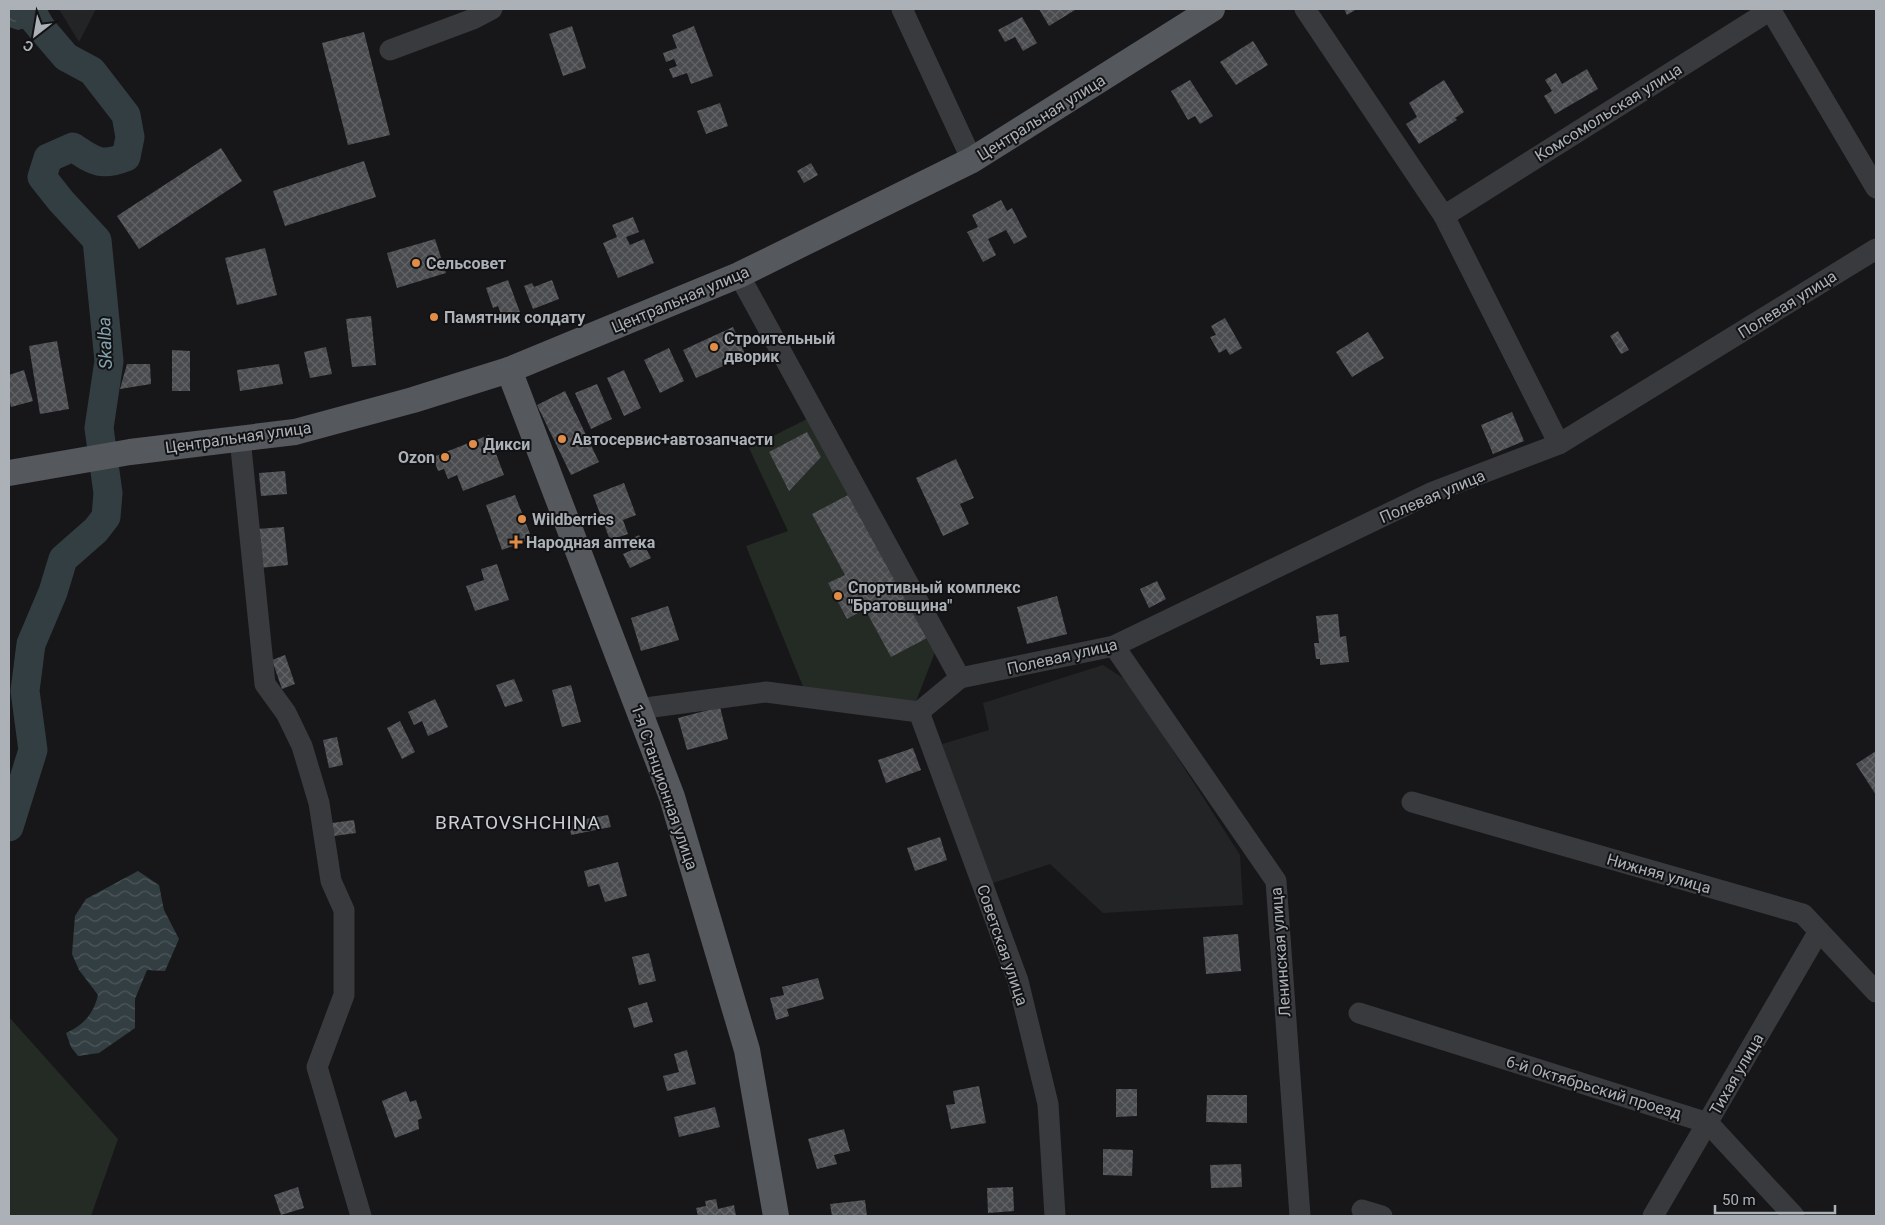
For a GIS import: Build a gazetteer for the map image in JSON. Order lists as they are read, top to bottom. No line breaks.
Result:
{"streets":{"main road":["Центральная улица","1-я Станционная улица"],"street":["Комсомольская улица","Полевая улица","Нижняя улица","Советская улица","Ленинская улица","Тихая улица","6-й Октябрьский проезд"]},"crossings":[["Центральная улица","1-я Станционная улица"],["Полевая улица","Ленинская улица"],["Нижняя улица","Тихая улица"],["Тихая улица","6-й Октябрьский проезд"]],"districts":["BRATOVSHCHINA"],"water":["Skalba"],"places":{"other":["Сельсовет","Памятник солдату","Строительный дворик","Автосервис+автозапчасти","Дикси","Ozon","Wildberries","Спортивный комплекс \"Братовщина\""],"health":["Народная аптека"]},"scale_bar":"50 m","north":"bottom left"}
